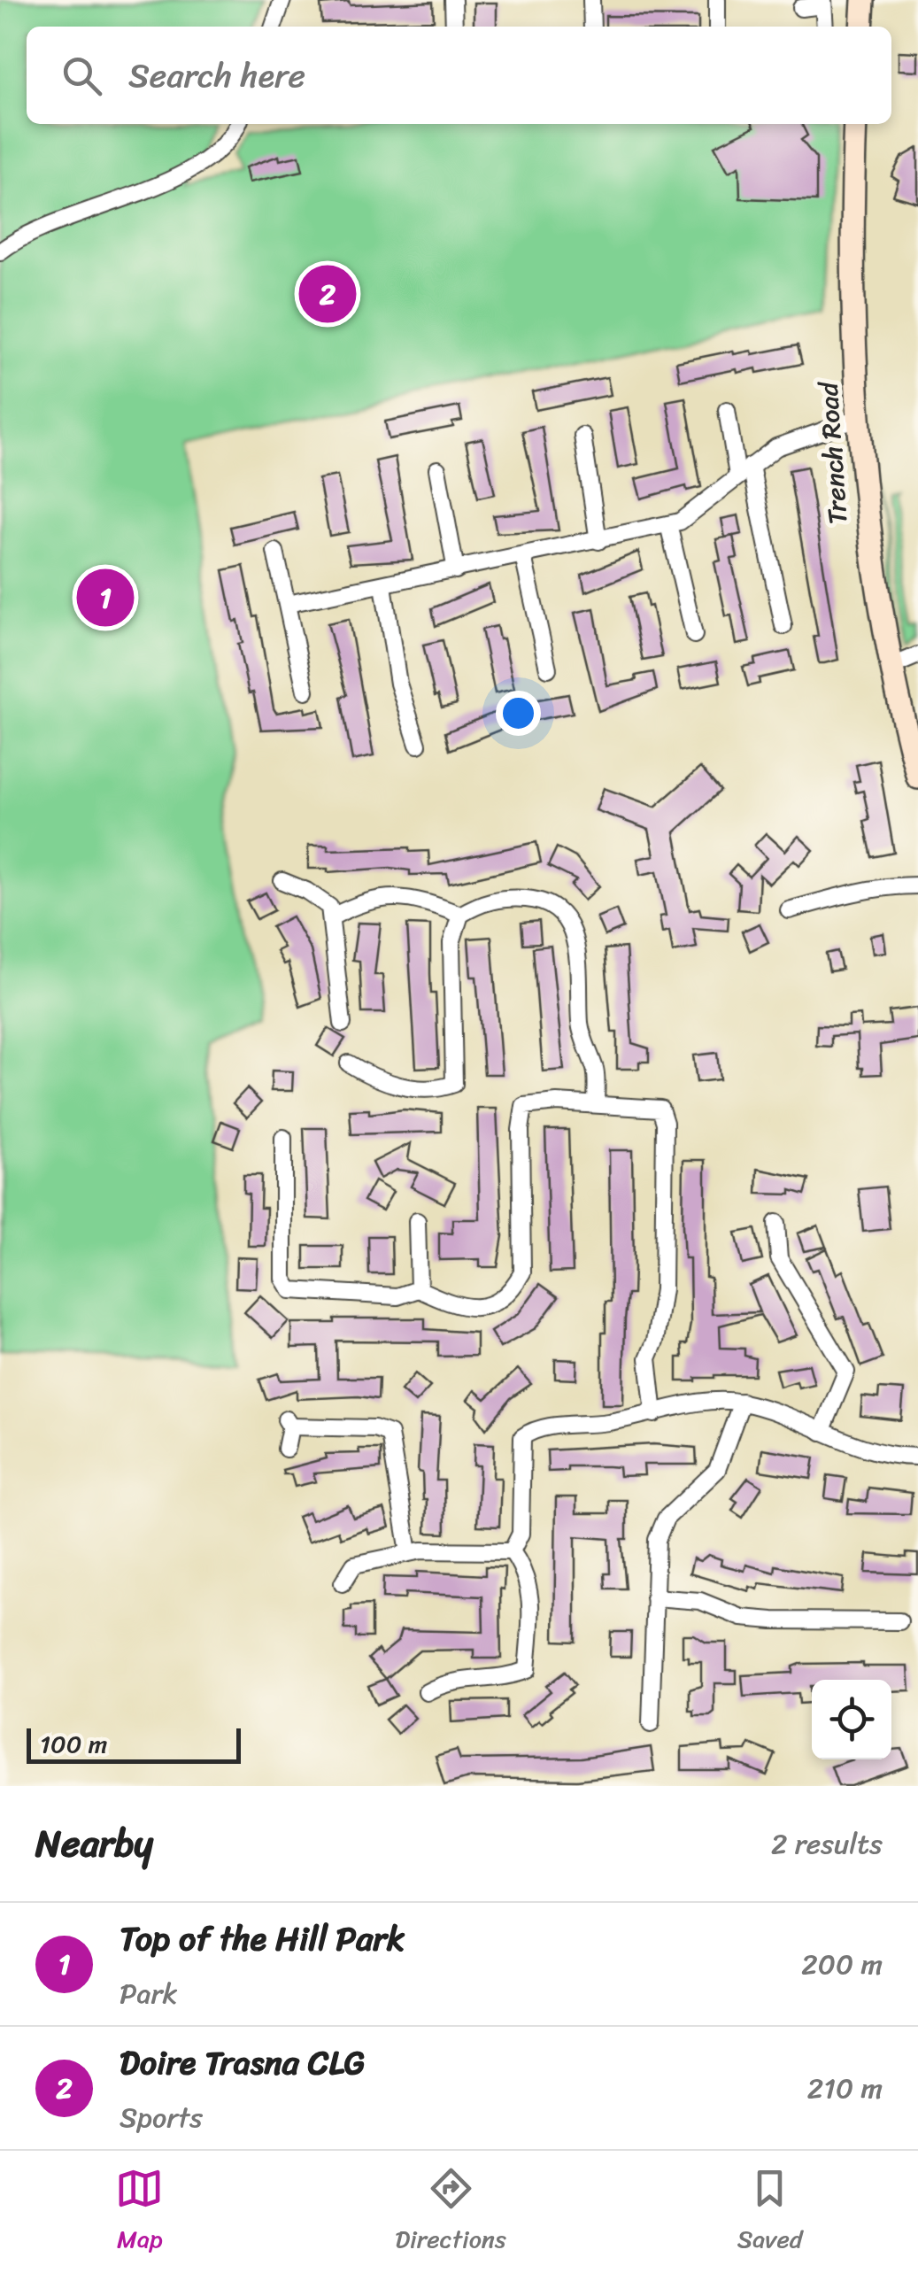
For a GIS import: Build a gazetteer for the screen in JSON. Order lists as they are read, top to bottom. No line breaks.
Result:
{"streets":{"street":["Trench Road"]},"scale_bar":"100 m","page":{"search":"Search here","pins":["2","1"],"scale":"100 m","heading":["Nearby","2 results"],"list":[{"mark":"1","name":"Top of the Hill Park","note":"Park","value":"200 m"},{"mark":"2","name":"Doire Trasna CLG","note":"Sports","value":"210 m"}],"nav":["Map","Directions","Saved"]}}
